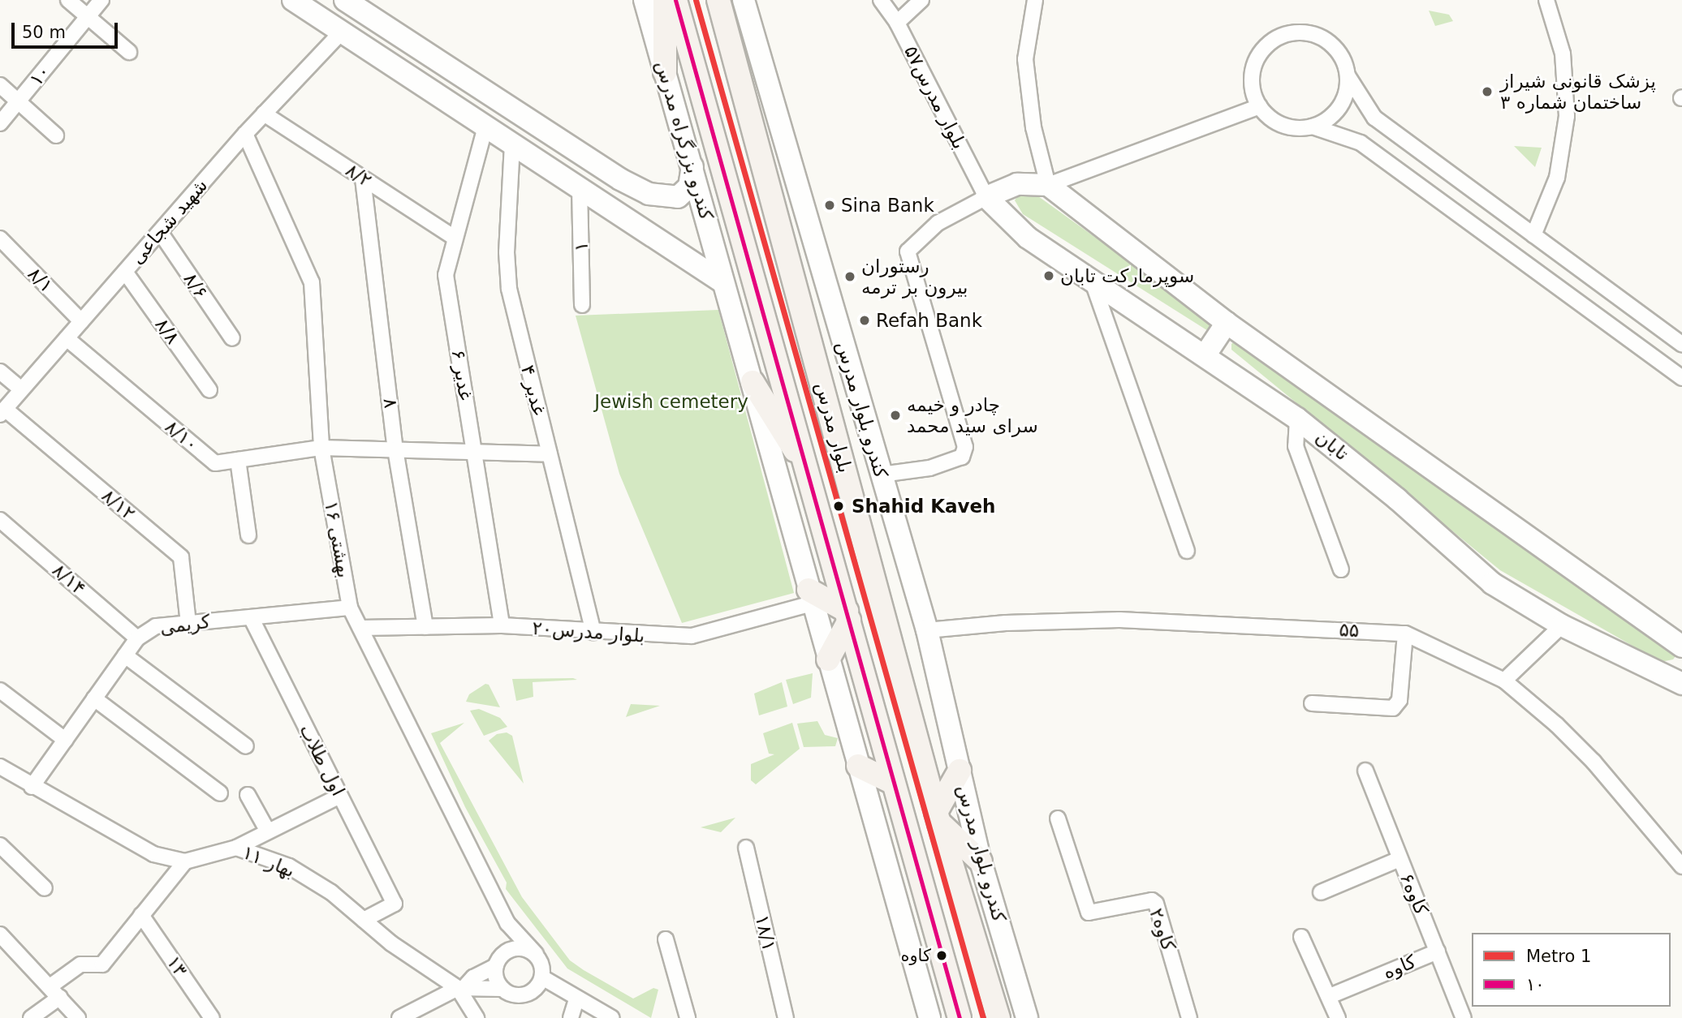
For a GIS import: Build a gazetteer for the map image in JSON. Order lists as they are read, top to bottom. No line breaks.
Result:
{"streets":{"main road":["بلوار مدرس"],"street":["۱۰","بلوار مدرس۵۷","کندرو بزرگراه مدرس","۸/۲","شهید شجاعی","۱","۸/۱","۸/۶","۸/۸","غدیر ۶","غدیر ۴","۷","کندرو بلوار مدرس","۸/۱۰","تابان","۸/۱۲","۱۶ بهشتی","۸/۱۴","کریمی","۵۵","بلوار مدرس۲۰","اول طلاب","بهار ۱۱","کاوه۶","کاوه۲","۱۸/۱","۱۳","کاوه"]},"crossings":[["بلوار مدرس۵۷","تابان"],["۸/۲","شهید شجاعی"],["۸/۲","غدیر ۶"],["۸/۲","۷"],["شهید شجاعی","۸/۱"],["شهید شجاعی","۸/۶"],["شهید شجاعی","۸/۸"],["شهید شجاعی","۸/۱۰"],["شهید شجاعی","۸/۱۲"],["شهید شجاعی","۱۶ بهشتی"],["غدیر ۶","۸/۱۰"],["غدیر ۶","بلوار مدرس۲۰"],["غدیر ۴","۸/۱۰"],["غدیر ۴","بلوار مدرس۲۰"],["۷","۸/۱۰"],["۷","بلوار مدرس۲۰"],["کندرو بلوار مدرس","۵۵"],["۸/۱۰","۱۶ بهشتی"],["۸/۱۲","کریمی"],["۱۶ بهشتی","کریمی"],["۱۶ بهشتی","بلوار مدرس۲۰"],["۸/۱۴","کریمی"],["کریمی","اول طلاب"],["کریمی","بهار ۱۱"],["اول طلاب","بهار ۱۱"],["کاوه۶","کاوه"]],"parks":["Jewish cemetery"],"places":["پزشک قانونی شیراز ساختمان شماره ٣","Sina Bank","سوپرمارکت تابان","رستوران بیرون بر ترمه","Refah Bank","چادر و خیمه سرای سید محمد","Shahid Kaveh","کاوه"],"lines":["metro line 1","transit line ۱۰"],"legend":["Metro 1","۱۰"],"scale_bar":"50 m"}
